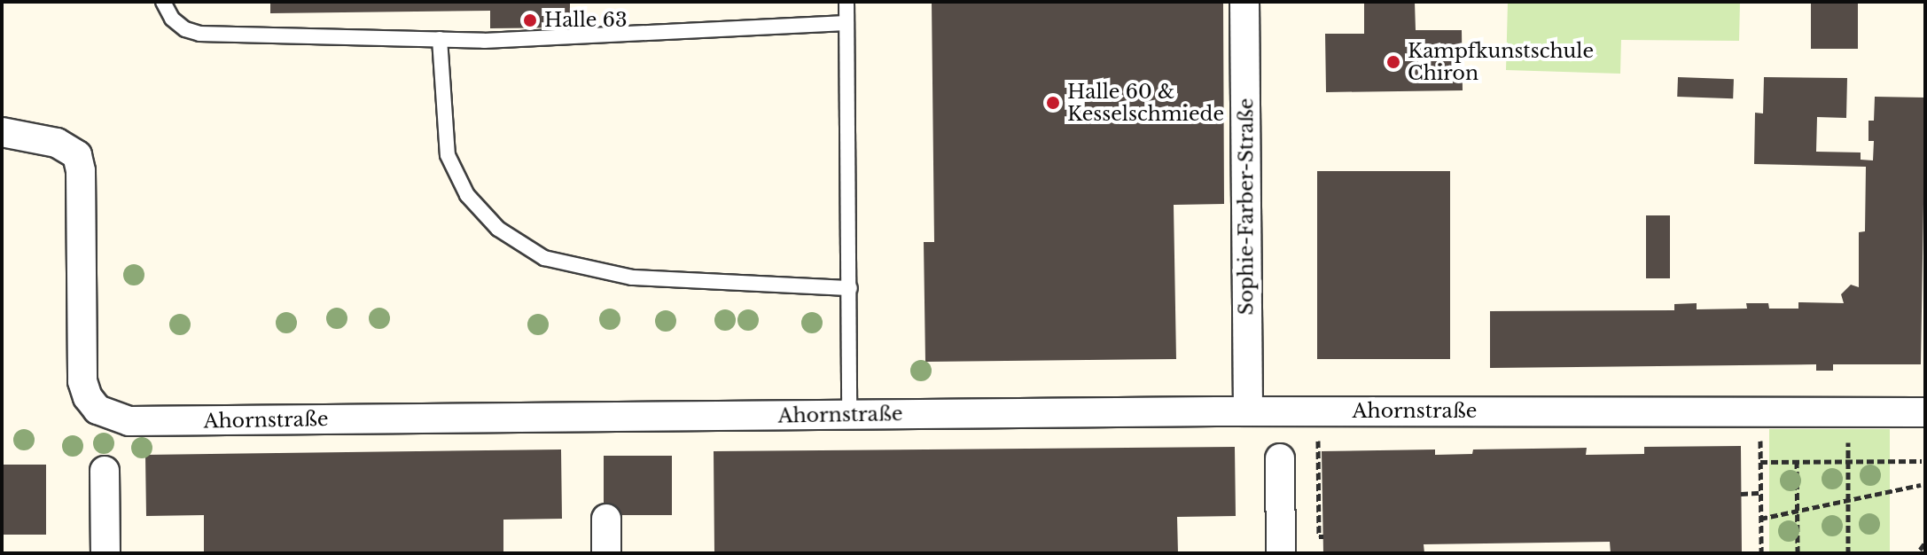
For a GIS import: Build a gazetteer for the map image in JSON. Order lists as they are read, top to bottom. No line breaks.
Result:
{"streets":{"street":["Sophie-Farber-Straße","Ahornstraße"]},"crossings":[["Sophie-Farber-Straße","Ahornstraße"]],"places":["Halle 63","Kampfkunstschule Chiron","Halle 60 & Kesselschmiede"]}
